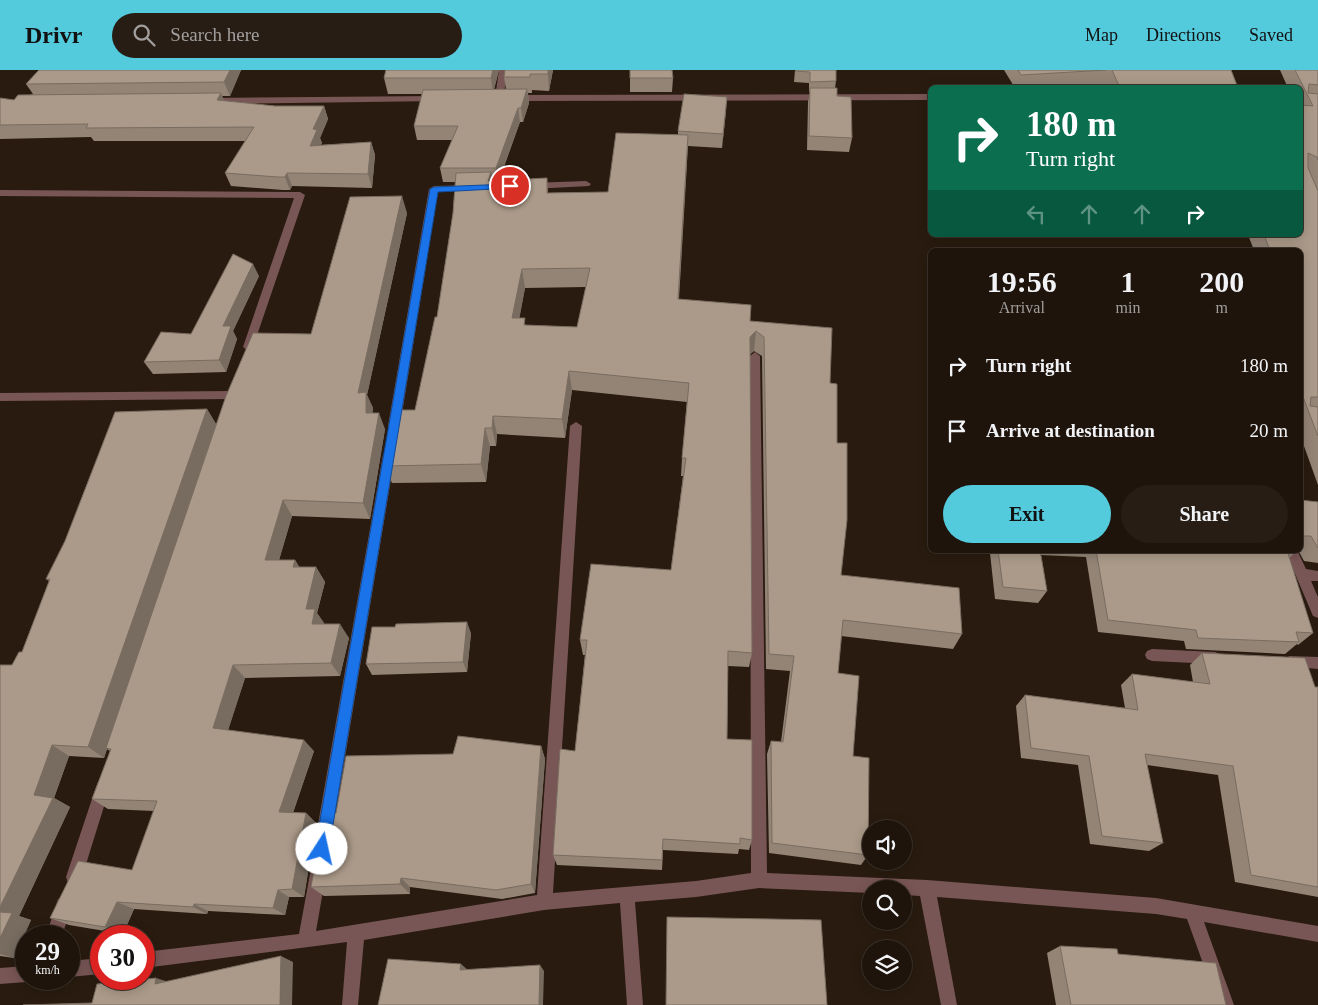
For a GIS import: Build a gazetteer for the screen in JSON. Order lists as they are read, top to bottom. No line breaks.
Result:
{"page":{"header":"Drivr","search":"Search here","nav":["Map","Directions","Saved"],"turn":["180 m","Turn right"],"eta":["19:56","Arrival","1","min","200","m"],"list":[{"name":"Turn right","value":"180 m"},{"name":"Arrive at destination","value":"20 m"}],"buttons":["Exit","Share"],"speed":"29 km/h","limit":"30"}}
